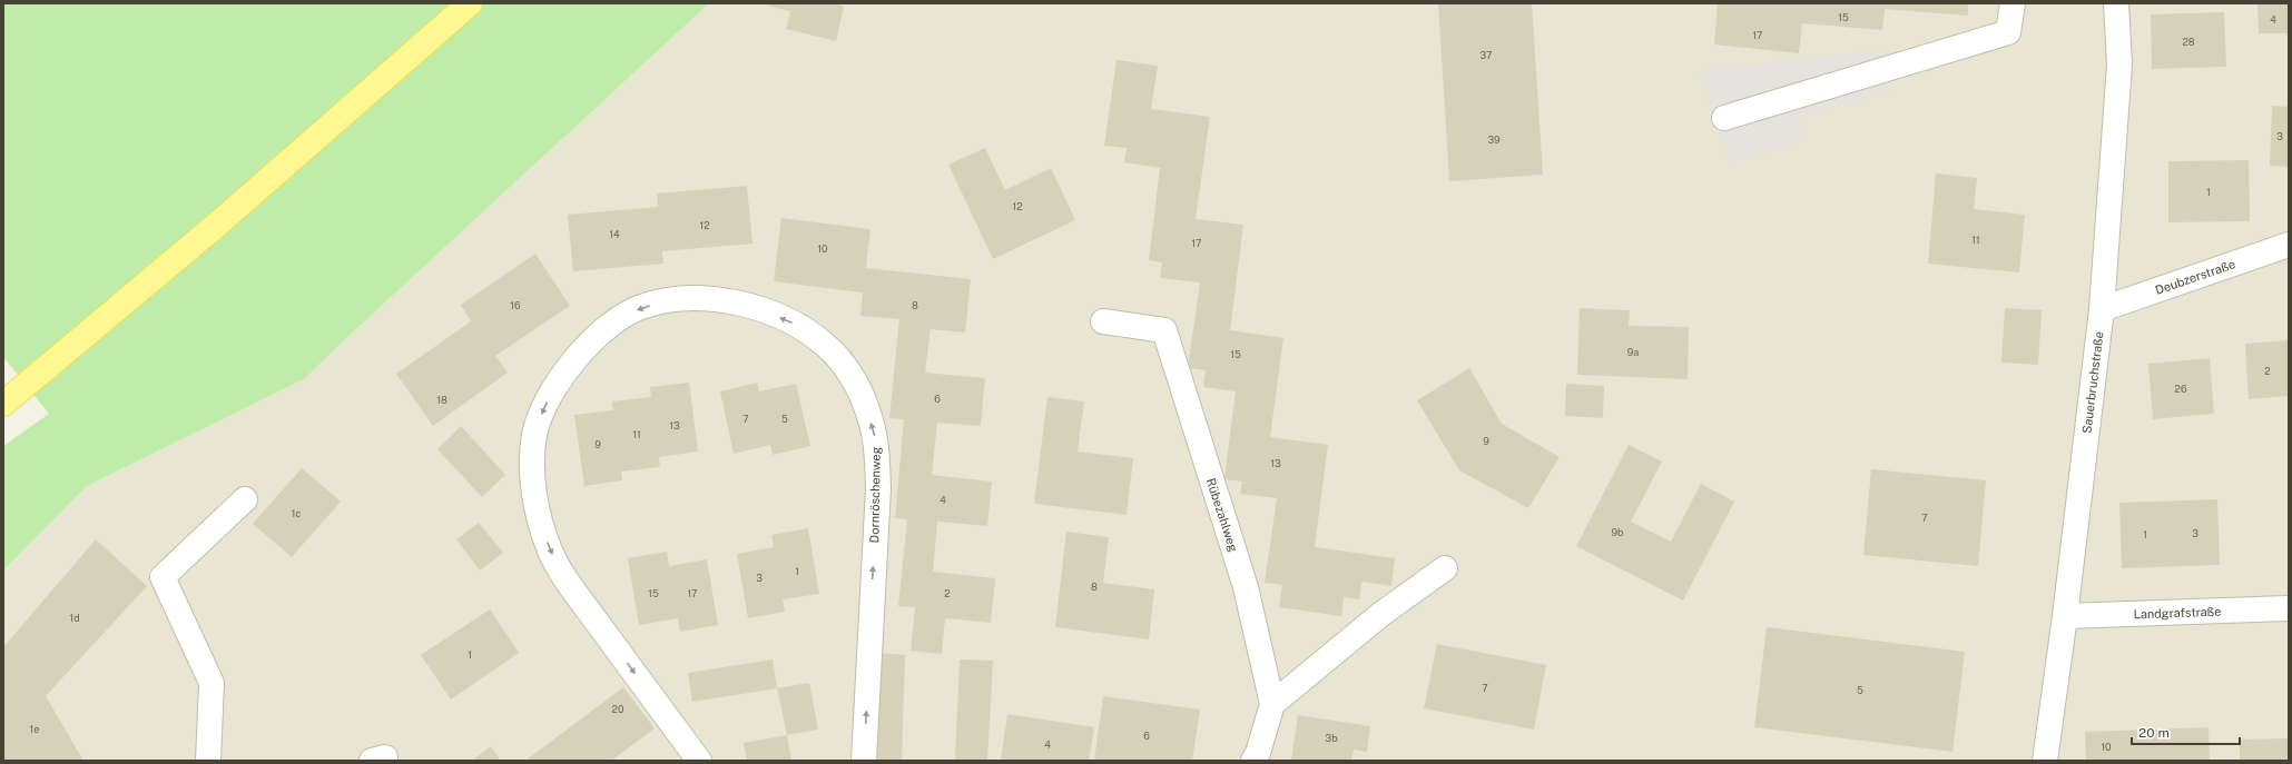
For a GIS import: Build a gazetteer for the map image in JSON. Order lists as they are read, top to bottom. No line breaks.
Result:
{"streets":{"street":["Deubzerstraße","Sauerbruchstraße","Dornröschenweg","Rübezahlweg","Landgrafstraße"]},"crossings":[["Deubzerstraße","Sauerbruchstraße"],["Sauerbruchstraße","Landgrafstraße"]],"house_numbers":["15","4","17","28","37","3","39","1","12","12","14","11","17","10","16","8","9a","15","2","26","6","18","7","5","13","11","9","9","13","4","1c","7","9b","3","1","1","3","8","15","17","2","1d","1","7","5","20","1e","6","3b","4","10"],"scale_bar":"20 m"}
